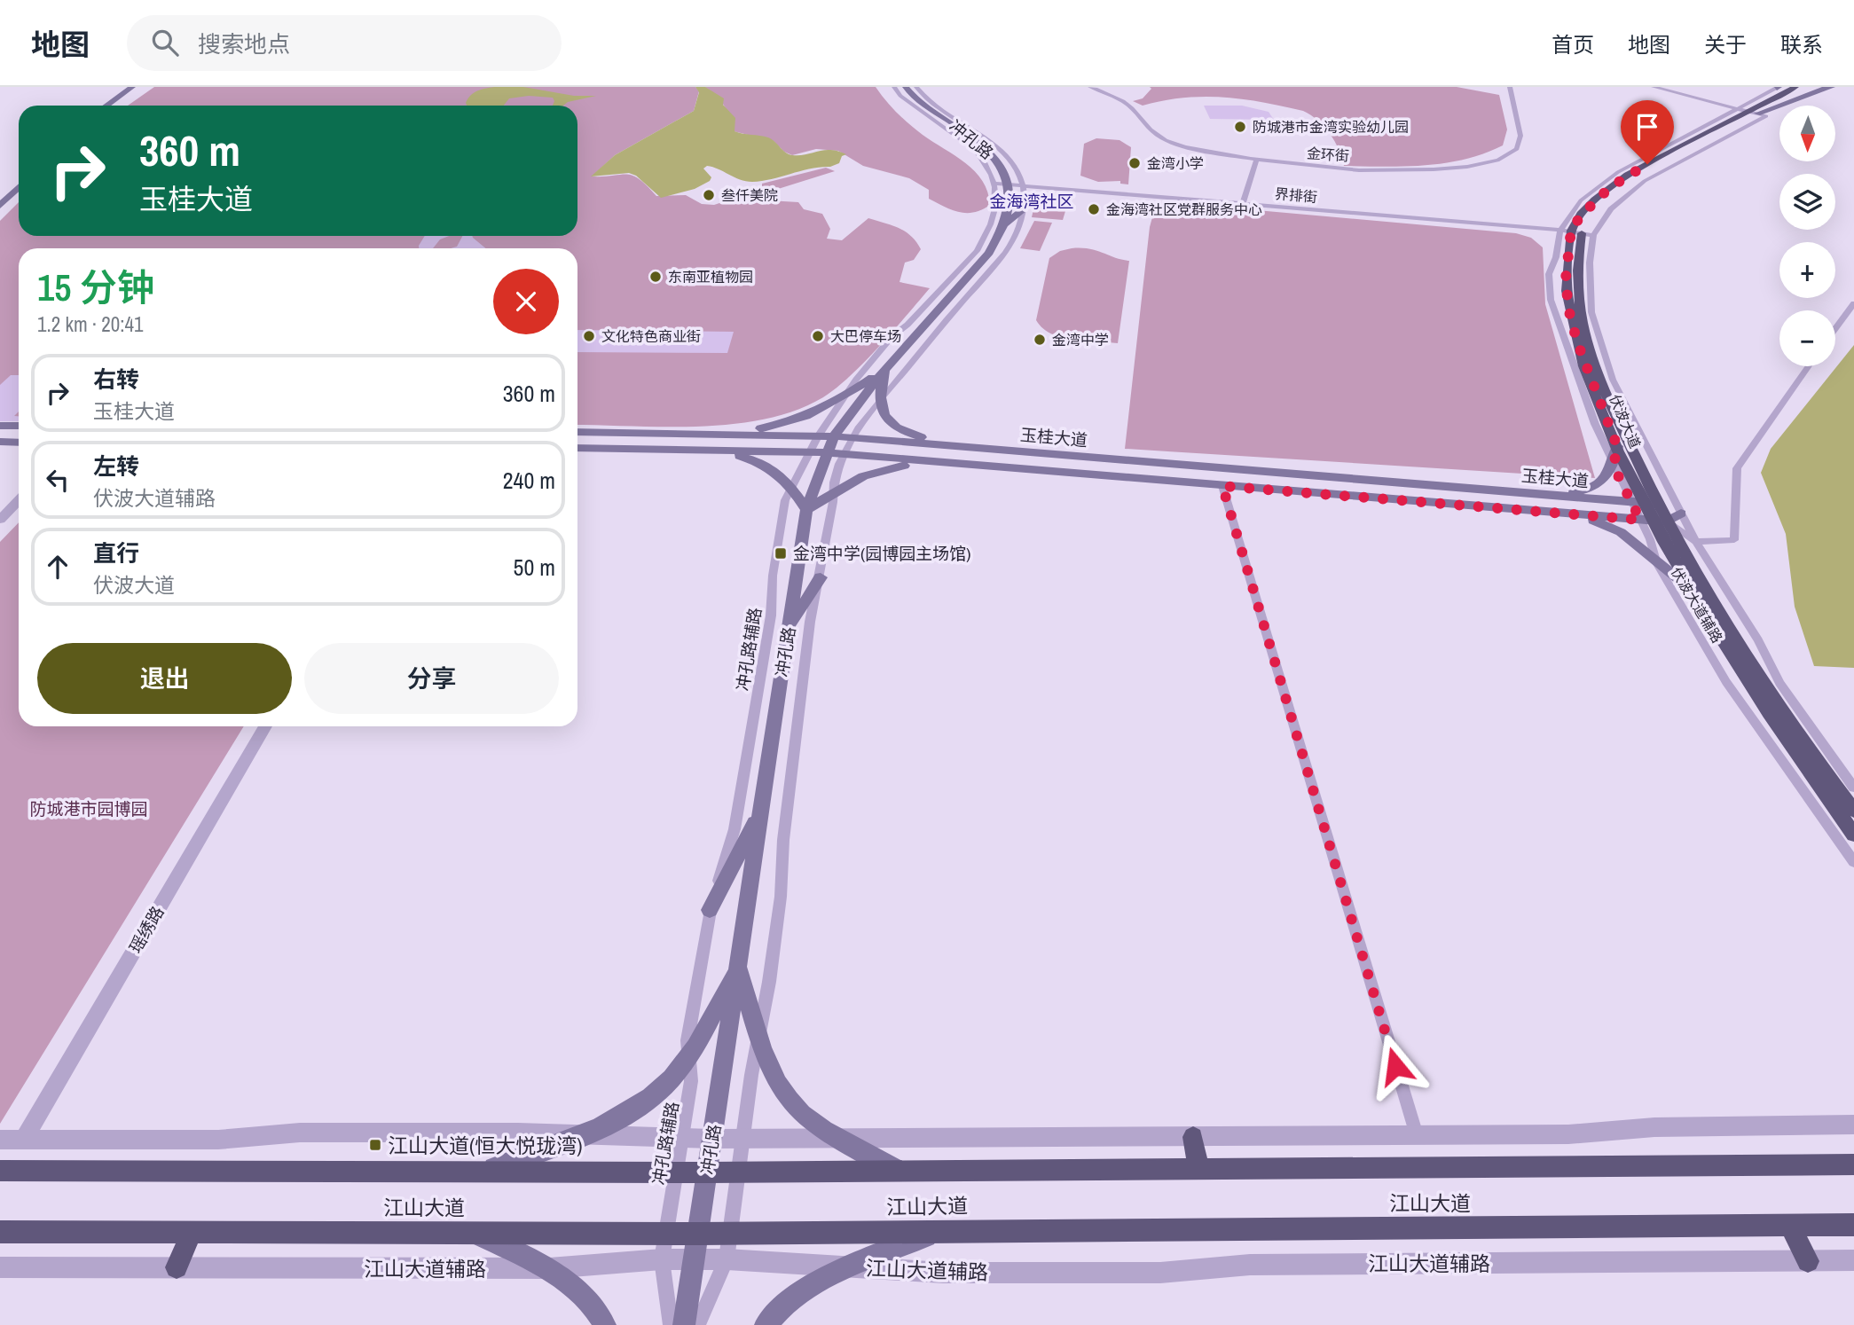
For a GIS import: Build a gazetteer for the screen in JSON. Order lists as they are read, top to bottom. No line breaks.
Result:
{"streets":{"main road":["冲孔路","伏波大道","玉桂大道","江山大道"],"street":["金环街","界排街","伏波大道辅路","冲孔路辅路","瑶绣路","江山大道辅路"]},"crossings":[["冲孔路","界排街"],["冲孔路","玉桂大道"],["冲孔路","江山大道"],["冲孔路","江山大道辅路"],["界排街","伏波大道"],["界排街","伏波大道辅路"],["界排街","冲孔路辅路"],["伏波大道","玉桂大道"],["伏波大道","伏波大道辅路"],["玉桂大道","伏波大道辅路"],["玉桂大道","冲孔路辅路"],["冲孔路辅路","江山大道"],["冲孔路辅路","江山大道辅路"]],"districts":["金海湾社区"],"parks":["防城港市园博园"],"places":{"other":["防城港市金湾实验幼儿园","金湾小学","叁仟美院","金海湾社区党群服务中心","东南亚植物园","文化特色商业街","大巴停车场","金湾中学"],"transit":["金湾中学(园博园主场馆)","江山大道(恒大悦珑湾)"]},"north":"bottom","page":{"header":"地图","search":"搜索地点","nav":["首页","地图","关于","联系"],"map_buttons":["+","−"],"turn":["360 m","玉桂大道"],"heading":["15 分钟","1.2 km · 20:41"],"list":[{"name":"右转","note":"玉桂大道","value":"360 m"},{"name":"左转","note":"伏波大道辅路","value":"240 m"},{"name":"直行","note":"伏波大道","value":"50 m"}],"buttons":["退出","分享"]}}
